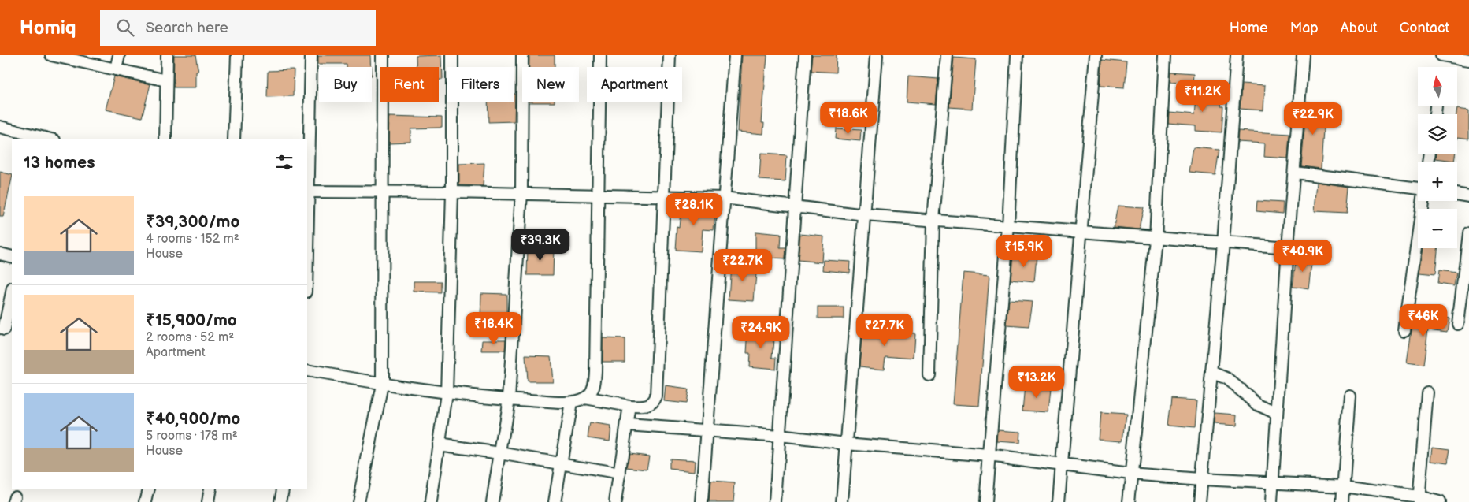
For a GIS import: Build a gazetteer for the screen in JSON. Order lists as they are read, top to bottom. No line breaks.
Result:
{"north":"top","page":{"header":"Homiq","search":"Search here","nav":["Home","Map","About","Contact"],"map_buttons":["+","−"],"chip":["Buy","Rent","Filters","New","Apartment"],"price":["₹11.2K","₹18.6K","₹22.9K","₹28.1K","₹39.3K","₹15.9K","₹40.9K","₹22.7K","₹46K","₹18.4K","₹27.7K","₹24.9K","₹13.2K"],"heading":"13 homes","list":[{"name":"₹39,300/mo","note":"4 rooms · 152 m² · House"},{"name":"₹15,900/mo","note":"2 rooms · 52 m² · Apartment"},{"name":"₹40,900/mo","note":"5 rooms · 178 m² · House"}]}}
